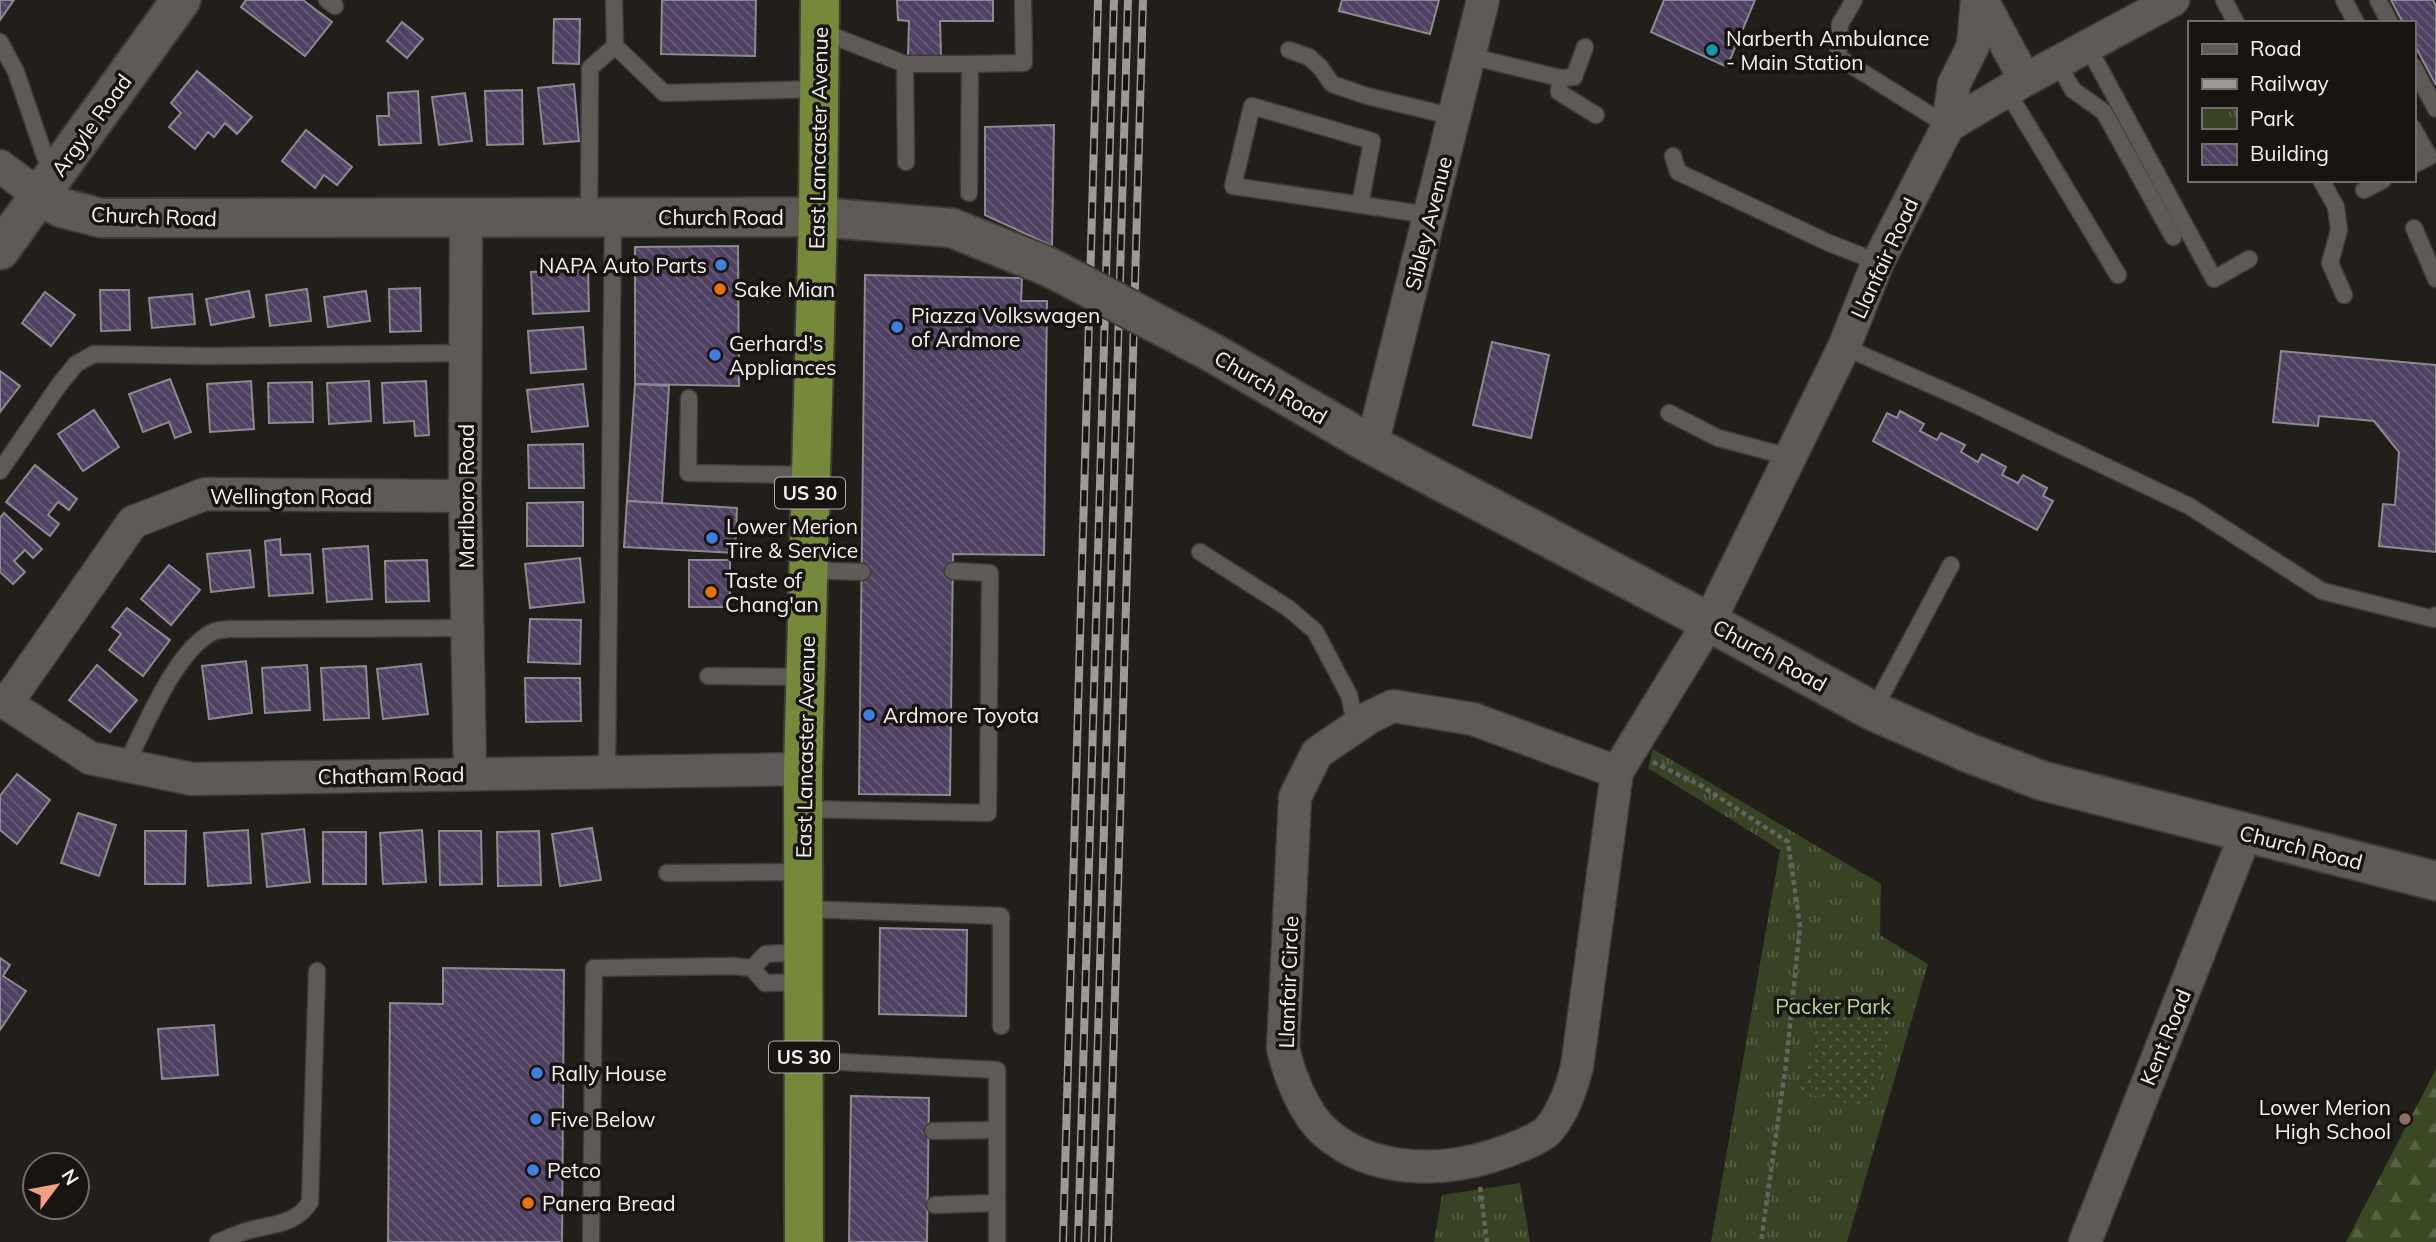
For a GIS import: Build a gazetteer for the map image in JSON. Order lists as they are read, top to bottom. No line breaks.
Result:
{"streets":{"highway":["East Lancaster Avenue","US 30"],"street":["Argyle Road","Church Road","Sibley Avenue","Llanfair Road","Wellington Road","Marlboro Road","Chatham Road","Llanfair Circle","Kent Road"]},"crossings":[["Argyle Road","Church Road"],["East Lancaster Avenue","Church Road"],["East Lancaster Avenue","Chatham Road"],["Church Road","Sibley Avenue"],["Church Road","Llanfair Road"],["Church Road","Marlboro Road"],["Church Road","Llanfair Circle"],["Church Road","Kent Road"],["Llanfair Road","Llanfair Circle"],["Wellington Road","Marlboro Road"],["Wellington Road","Chatham Road"],["Marlboro Road","Chatham Road"]],"parks":["Packer Park"],"places":["Narberth Ambulance - Main Station","NAPA Auto Parts","Sake Mian","Piazza Volkswagen of Ardmore","Gerhard's Appliances","Lower Merion Tire & Service","Taste of Chang'an","Ardmore Toyota","Rally House","Five Below","Lower Merion High School","Petco","Panera Bread"],"legend":["Road","Railway","Park","Building"],"north":"top right"}
